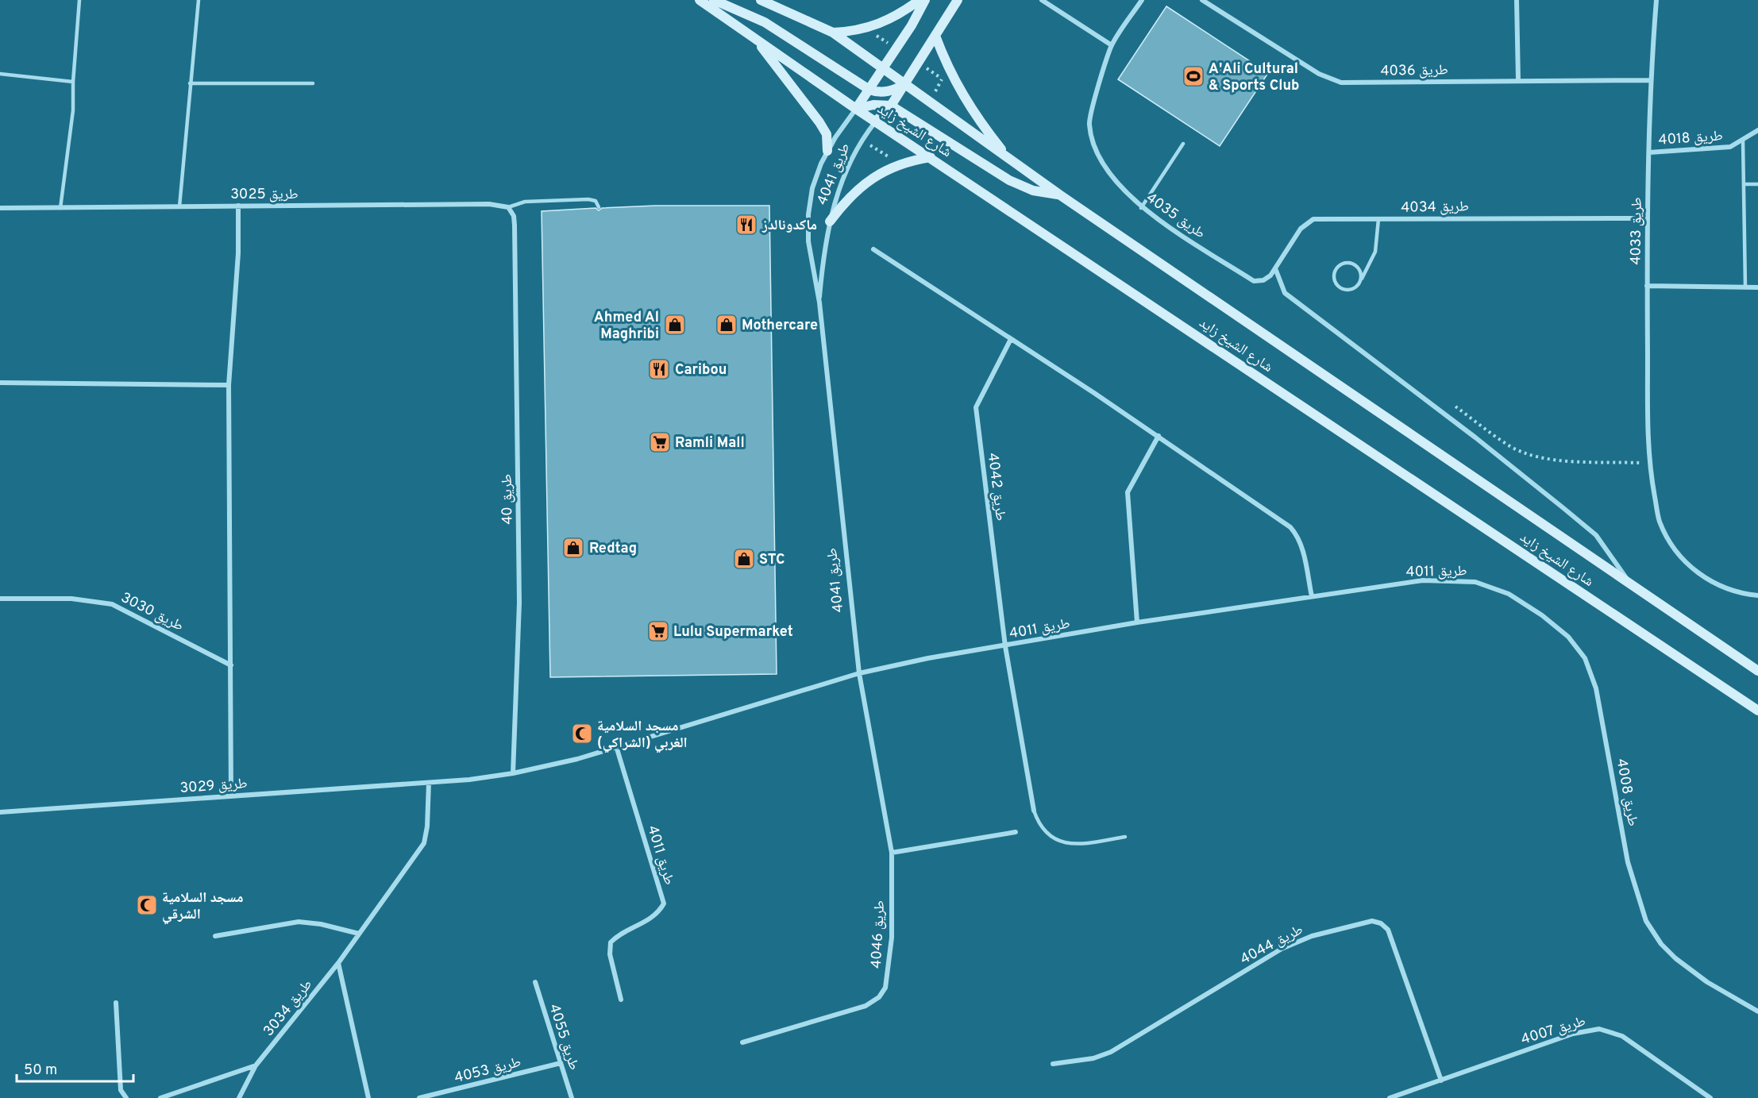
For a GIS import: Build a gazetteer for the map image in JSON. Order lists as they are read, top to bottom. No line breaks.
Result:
{"streets":{"main road":["شارع الشيخ زايد","طريق 4041"],"street":["طريق 4036","طريق 4018","طريق 3025","طريق 4034","طريق 4035","طريق 4033","طريق 4042","طريق 40","طريق 4011","طريق 3030","طريق 3029","طريق 4008","طريق 4046","طريق 4044","طريق 3034","طريق 4007","طريق 4055","طريق 4053"]},"crossings":[["طريق 4036","طريق 4033"],["شارع الشيخ زايد","طريق 4041"],["طريق 4018","طريق 4033"],["طريق 4041","طريق 4011"],["طريق 4041","طريق 4046"],["طريق 3025","طريق 40"],["طريق 4034","طريق 4035"],["طريق 4034","طريق 4033"],["طريق 4042","طريق 4011"],["طريق 40","طريق 4011"],["طريق 4011","طريق 3029"],["طريق 4011","طريق 4008"],["طريق 4011","طريق 3034"],["طريق 3029","طريق 3034"],["طريق 4044","طريق 4007"],["طريق 4055","طريق 4053"]],"places":{"sports":["A'Ali Cultural & Sports Club"],"restaurant":["ماكدونالدز","Caribou"],"shop":["Ahmed Al Maghribi","Mothercare","Redtag","STC"],"supermarket":["Ramli Mall","Lulu Supermarket"],"mosque":["مسجد السلامية الغربي (الشراكي)","مسجد السلامية الشرقي"]},"scale_bar":"50 m"}
